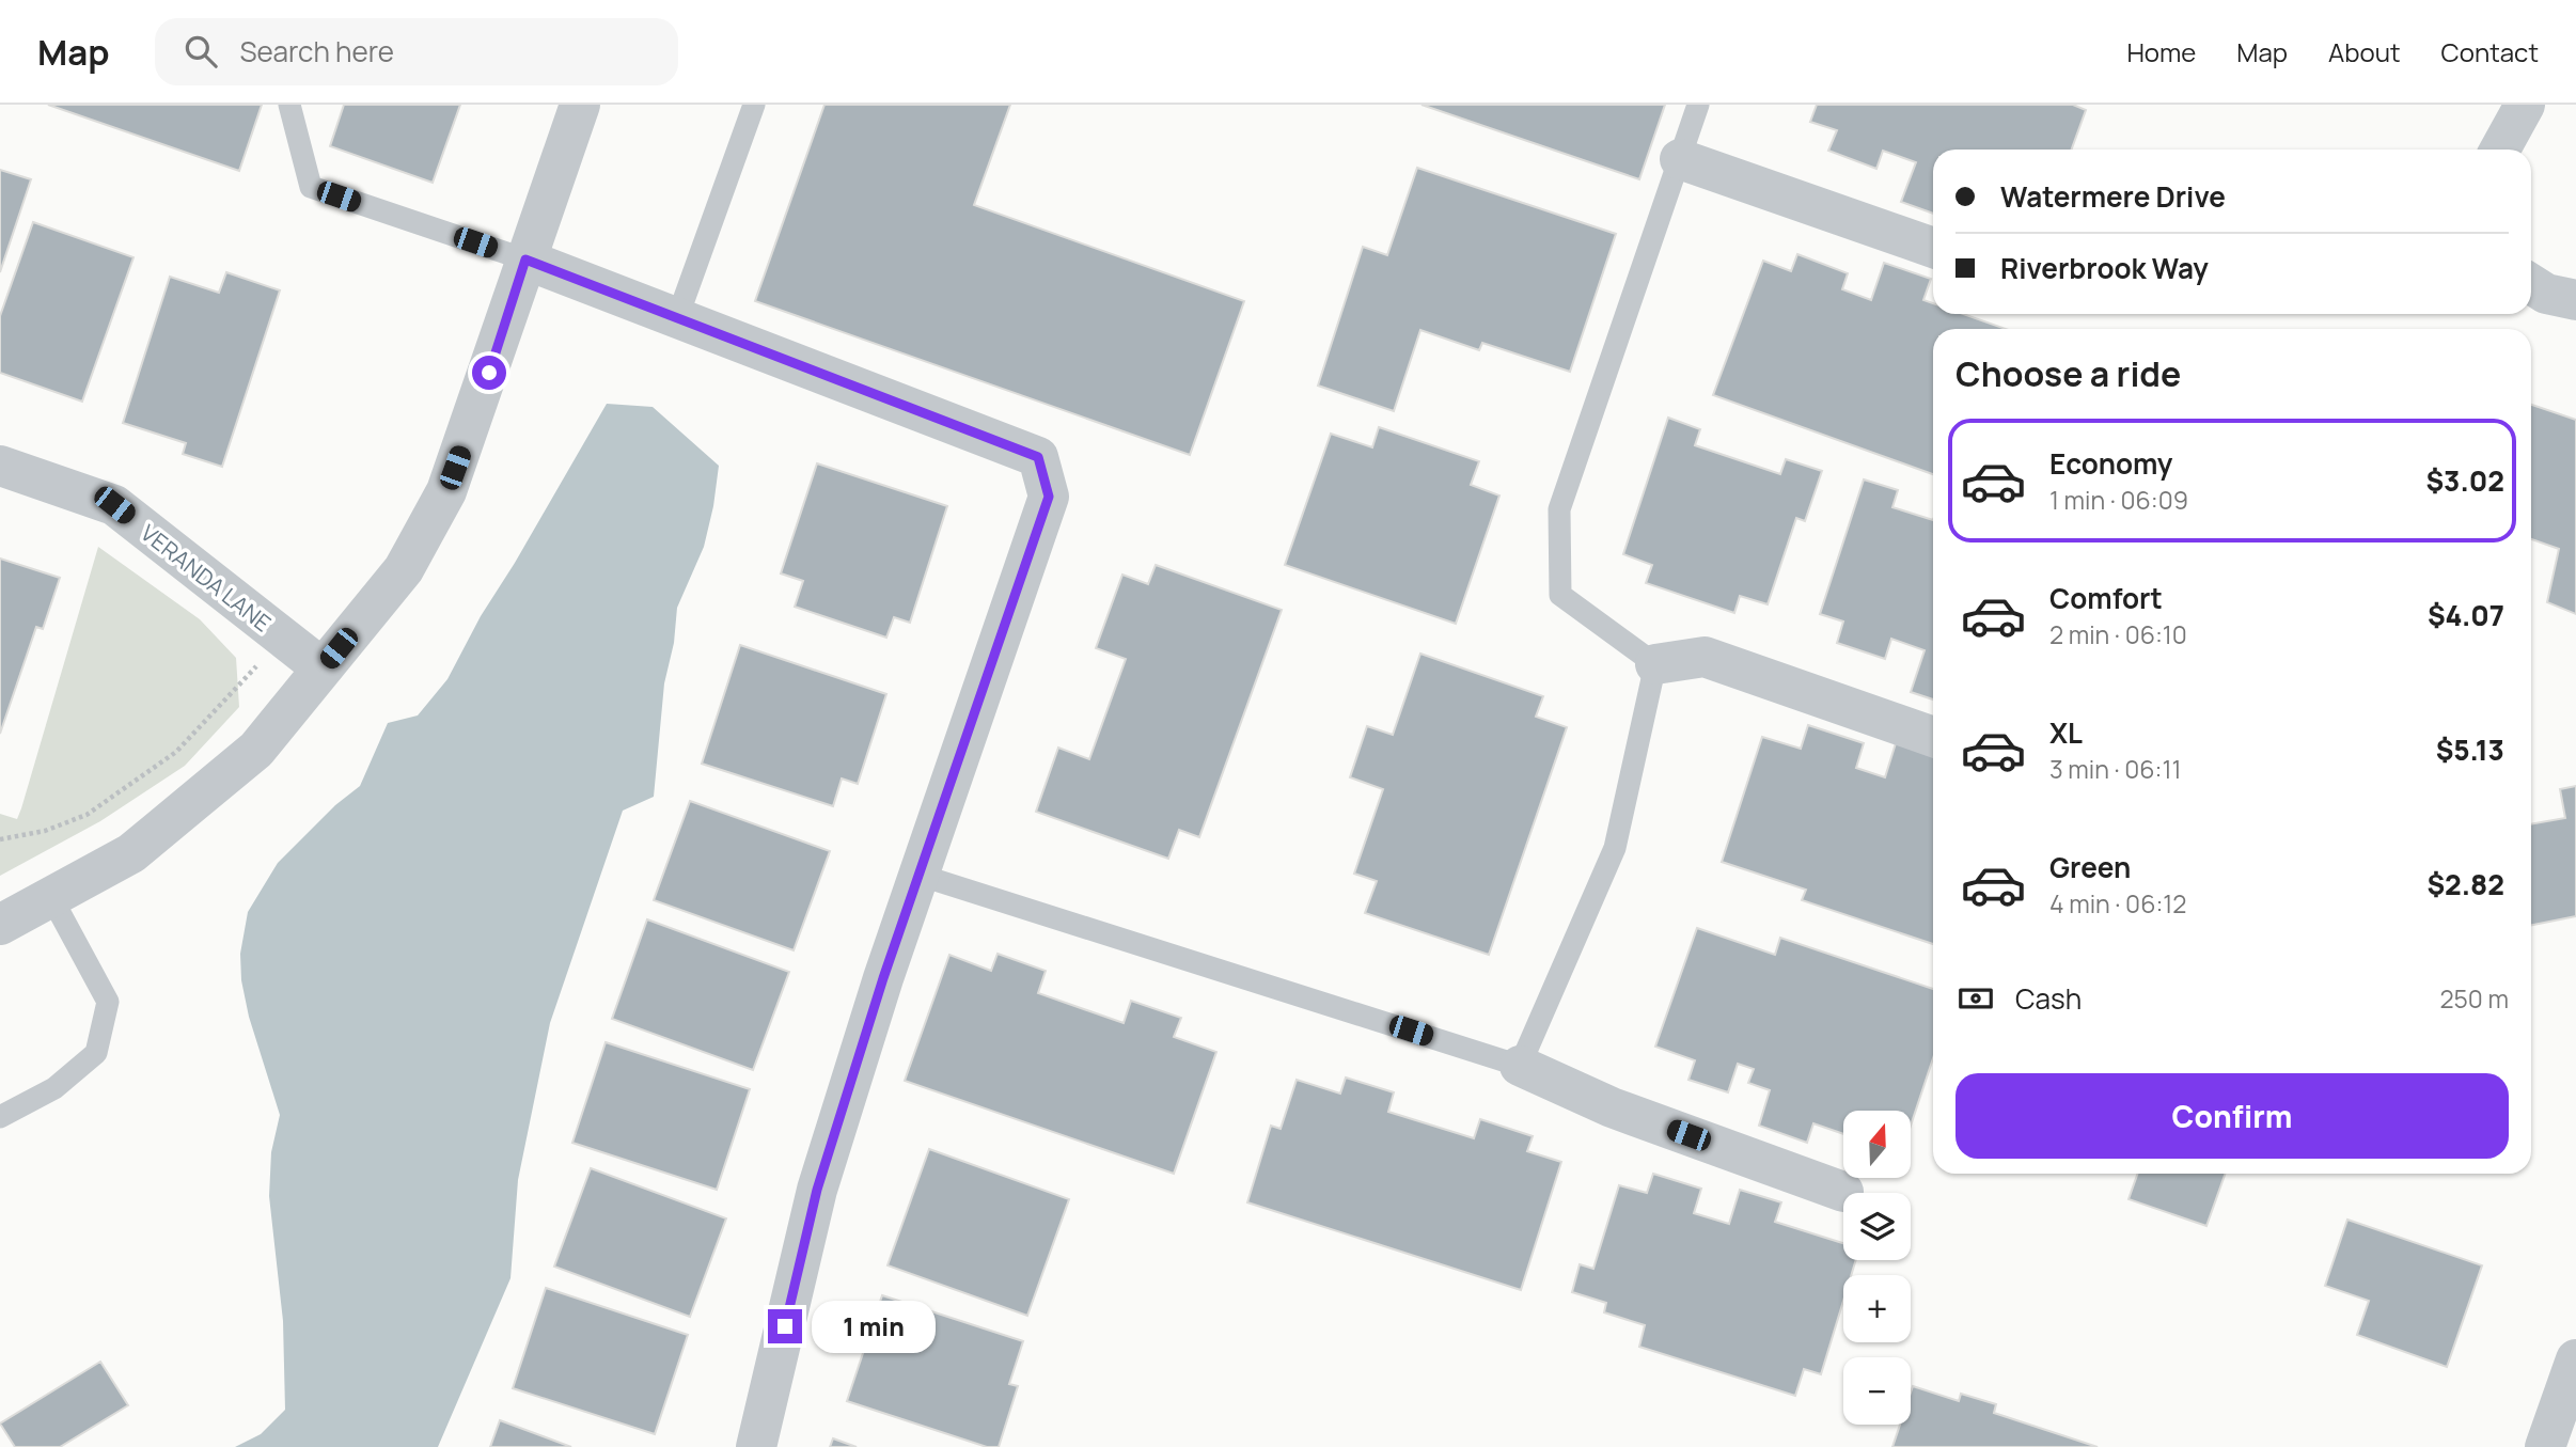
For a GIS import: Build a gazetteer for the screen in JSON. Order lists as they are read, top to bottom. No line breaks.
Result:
{"streets":{"street":["VERANDA LANE"]},"north":"top","page":{"header":"Map","search":"Search here","nav":["Home","Map","About","Contact"],"banner":["Watermere Drive","Riverbrook Way"],"heading":"Choose a ride","list":[{"name":"Economy","note":"1 min · 06:09","value":"$3.02"},{"name":"Comfort","note":"2 min · 06:10","value":"$4.07"},{"name":"XL","note":"3 min · 06:11","value":"$5.13"},{"name":"Green","note":"4 min · 06:12","value":"$2.82"}],"pay":["Cash","250 m"],"buttons":"Confirm","map_buttons":["+","−"],"bubble":"1 min"}}
